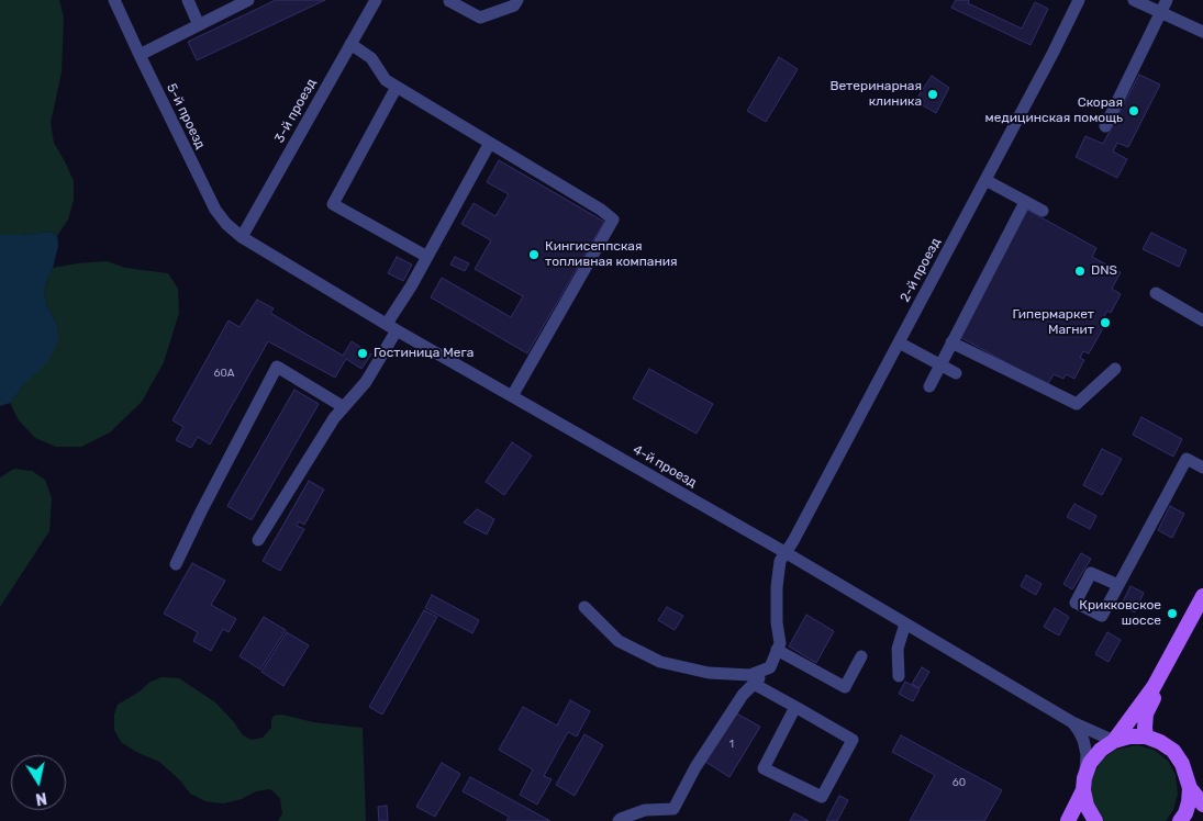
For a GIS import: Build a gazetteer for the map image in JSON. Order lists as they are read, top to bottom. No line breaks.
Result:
{"streets":{"street":["3-й проезд","5-й проезд","2-й проезд","4-й проезд"]},"crossings":[["3-й проезд","5-й проезд"],["3-й проезд","4-й проезд"],["5-й проезд","4-й проезд"],["2-й проезд","4-й проезд"]],"places":["Ветеринарная клиника","Скорая медицинская помощь","Кингисеппская топливная компания","DNS","Гипермаркет Магнит","Гостиница Мега","Крикковское шоссе"],"house_numbers":["60А","1","60"],"north":"bottom"}
